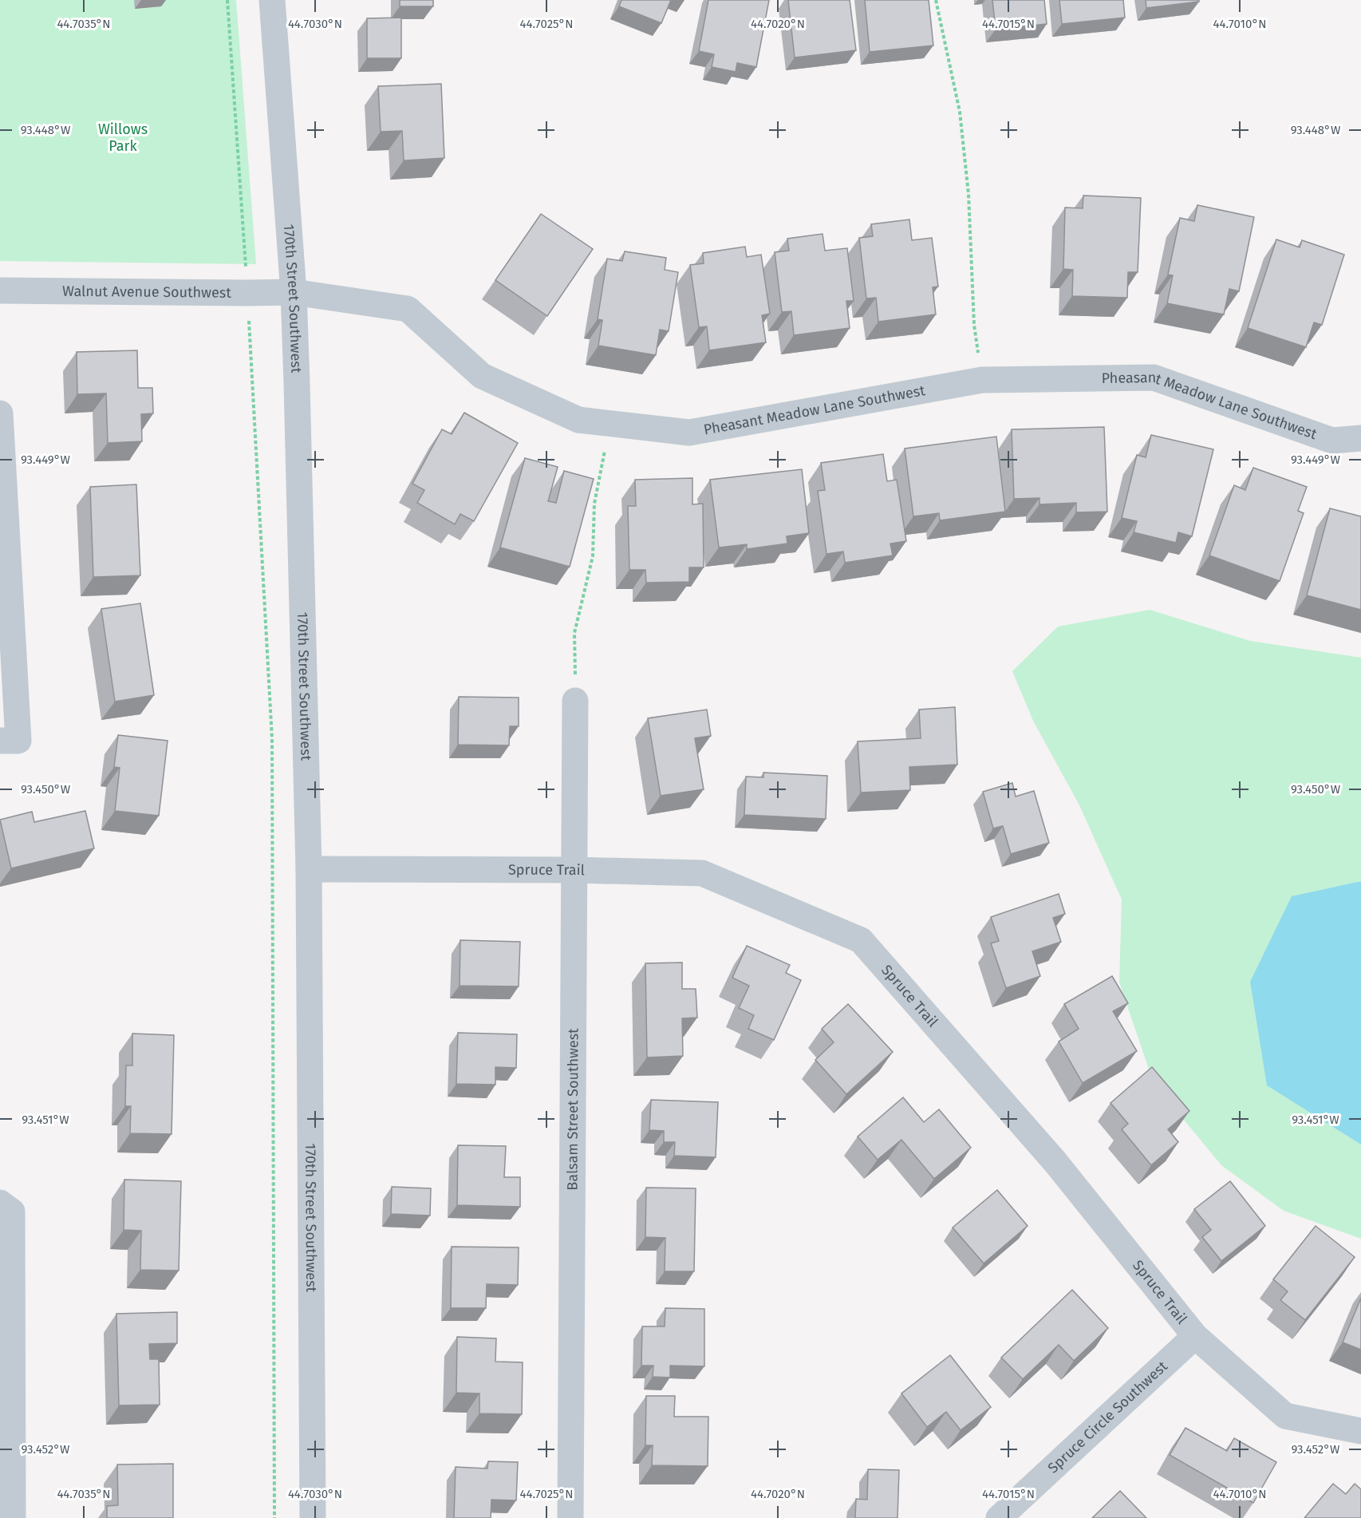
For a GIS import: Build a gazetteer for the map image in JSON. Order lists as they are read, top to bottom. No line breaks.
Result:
{"streets":{"street":["Walnut Avenue Southwest","170th Street Southwest","Pheasant Meadow Lane Southwest","Spruce Trail","Balsam Street Southwest","Spruce Circle Southwest"]},"crossings":[["Walnut Avenue Southwest","170th Street Southwest"],["Walnut Avenue Southwest","Pheasant Meadow Lane Southwest"],["170th Street Southwest","Pheasant Meadow Lane Southwest"],["170th Street Southwest","Spruce Trail"],["Spruce Trail","Balsam Street Southwest"],["Spruce Trail","Spruce Circle Southwest"]],"parks":["Willows Park"],"coordinates":["44.7035°N","44.7030°N","44.7025°N","44.7020°N","44.7015°N","44.7010°N","93.448°W","93.449°W","93.450°W","93.451°W","93.452°W"]}
